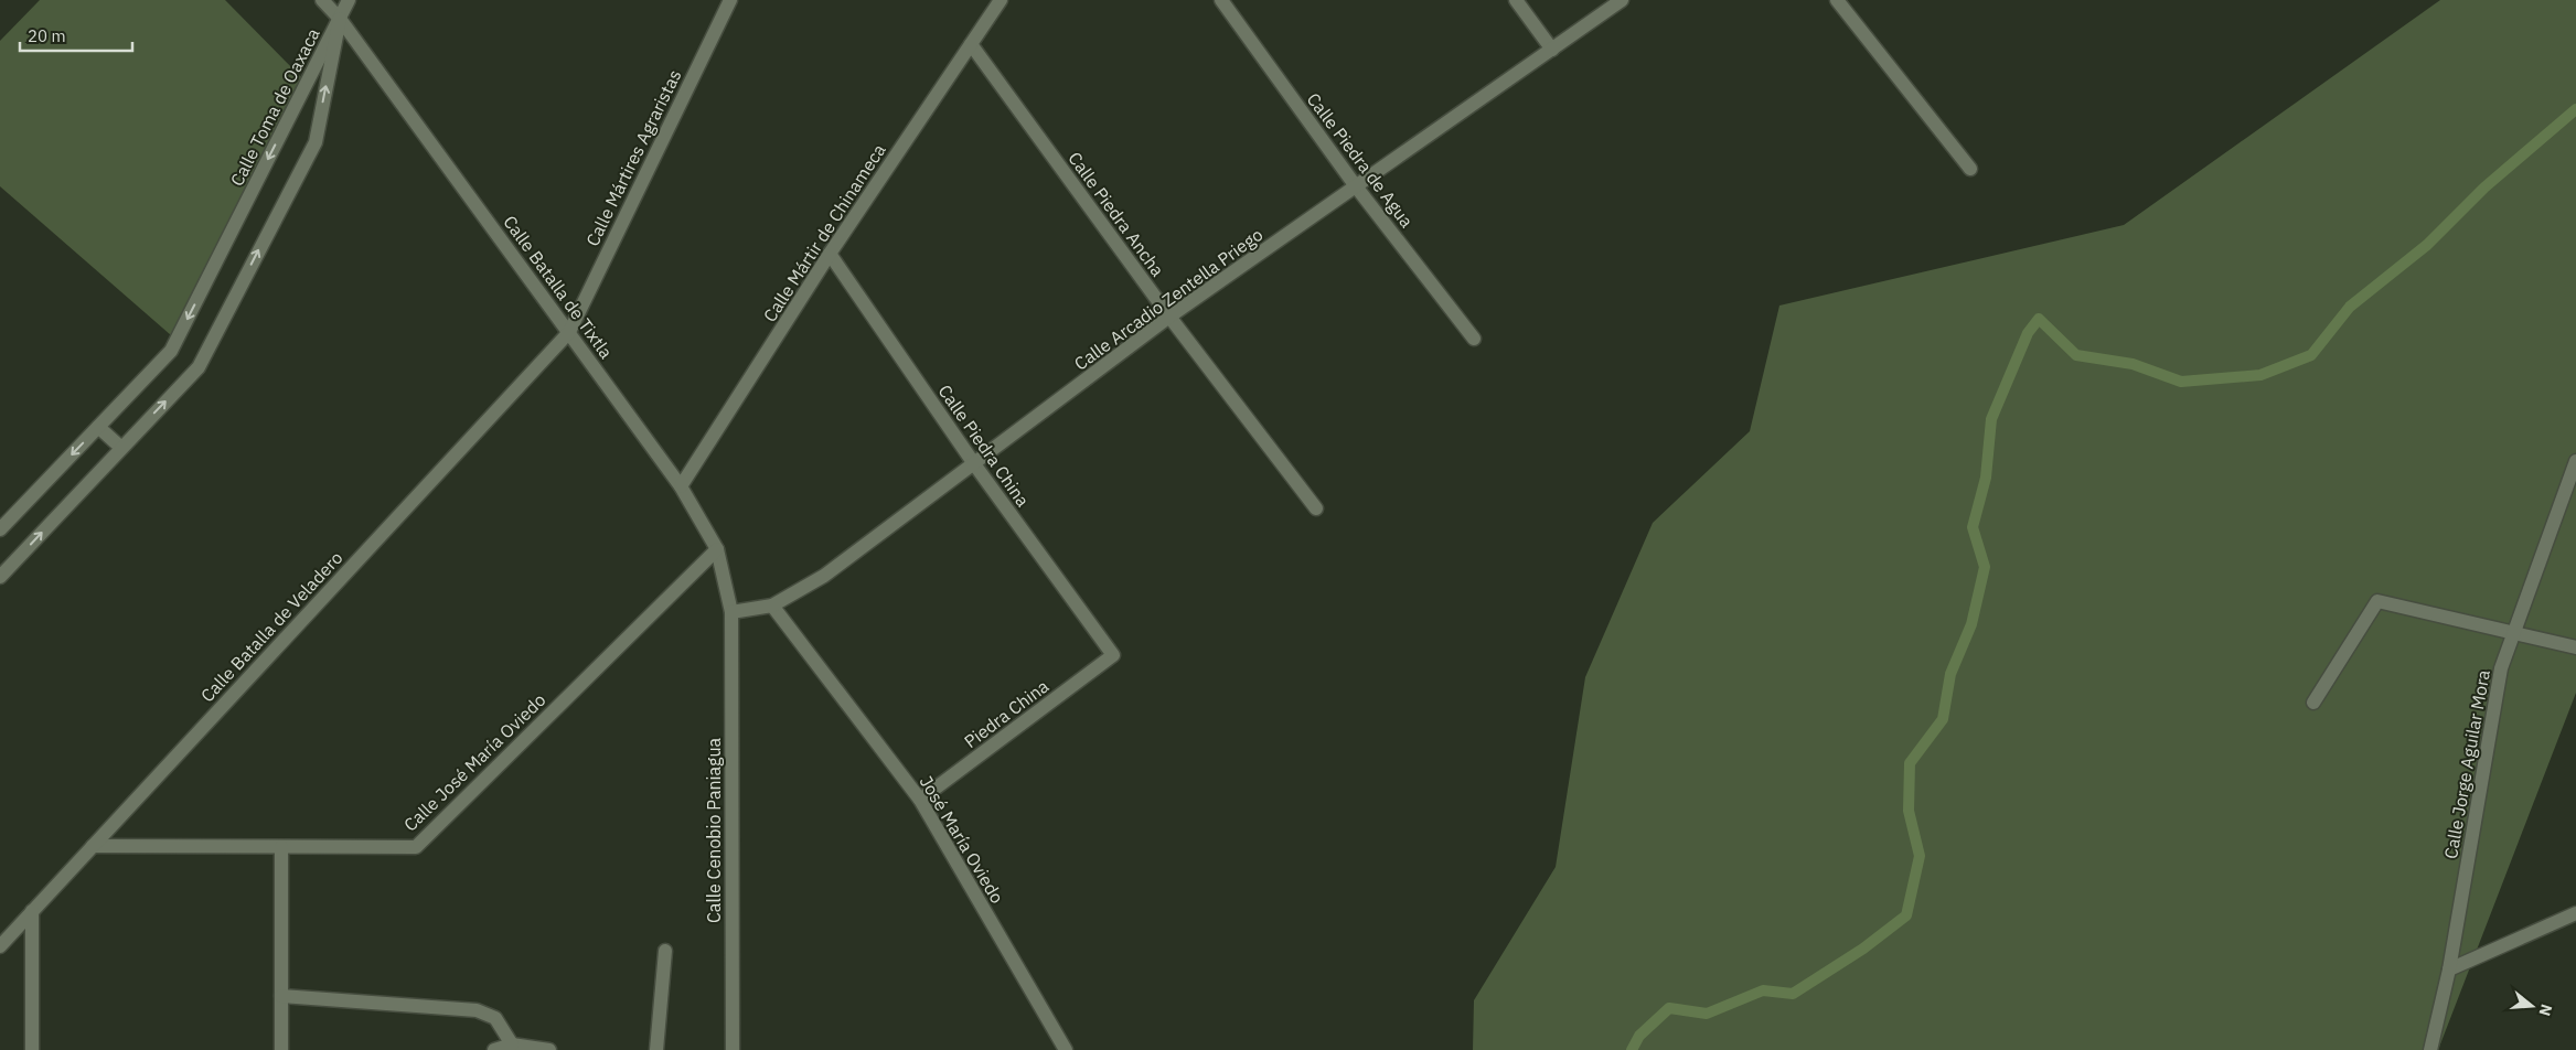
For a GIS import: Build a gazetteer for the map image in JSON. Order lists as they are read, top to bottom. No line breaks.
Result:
{"streets":{"street":["Calle Toma de Oaxaca","Calle Mártires Agraristas","Calle Piedra de Agua","Calle Piedra Ancha","Calle Mártir de Chinameca","Calle Batalla de Tixtla","Calle Arcadio Zentella Priego","Calle Piedra China","Calle Batalla de Veladero","Piedra China","Calle José María Oviedo","Calle Jorge Aguilar Mora","Calle Cenobio Paniagua","José María Oviedo"]},"crossings":[["Calle Toma de Oaxaca","Calle Batalla de Tixtla"],["Calle Mártires Agraristas","Calle Batalla de Tixtla"],["Calle Mártires Agraristas","Calle Batalla de Veladero"],["Calle Piedra de Agua","Calle Arcadio Zentella Priego"],["Calle Piedra Ancha","Calle Mártir de Chinameca"],["Calle Piedra Ancha","Calle Arcadio Zentella Priego"],["Calle Mártir de Chinameca","Calle Batalla de Tixtla"],["Calle Mártir de Chinameca","Calle Piedra China"],["Calle Batalla de Tixtla","Calle Arcadio Zentella Priego"],["Calle Batalla de Tixtla","Calle Batalla de Veladero"],["Calle Batalla de Tixtla","Calle José María Oviedo"],["Calle Batalla de Tixtla","Calle Cenobio Paniagua"],["Calle Arcadio Zentella Priego","Calle Piedra China"],["Calle Arcadio Zentella Priego","Calle Cenobio Paniagua"],["Calle Arcadio Zentella Priego","José María Oviedo"],["Calle Piedra China","Piedra China"],["Calle Batalla de Veladero","Calle José María Oviedo"],["Piedra China","José María Oviedo"]],"scale_bar":"20 m","north":"right"}
